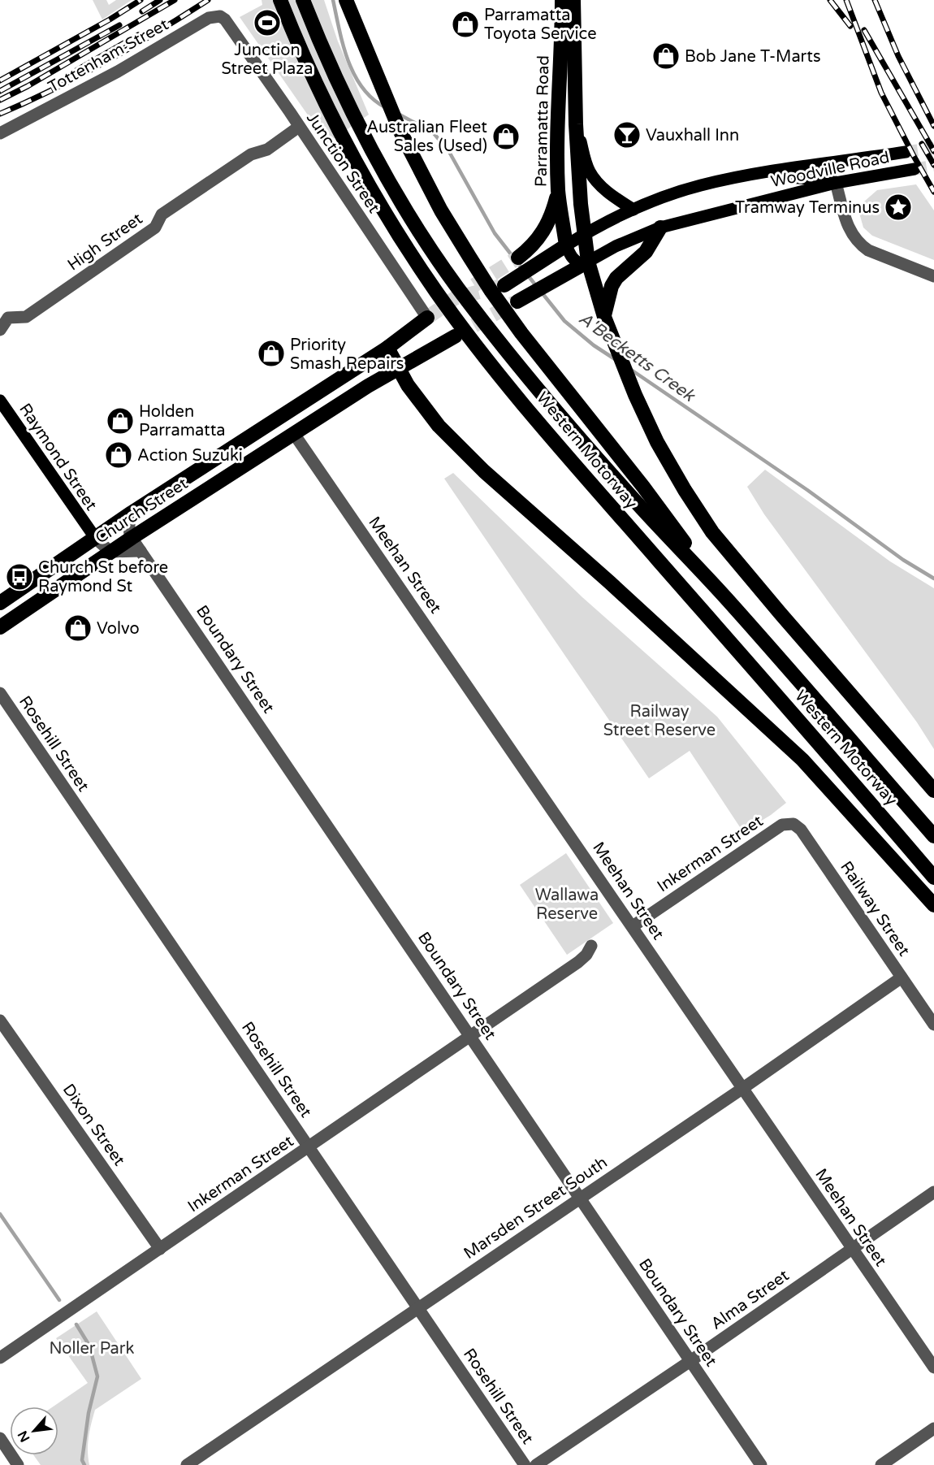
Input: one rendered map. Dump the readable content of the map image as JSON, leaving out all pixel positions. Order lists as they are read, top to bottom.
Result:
{
  "streets": {
    "highway": ["Parramatta Road", "Western Motorway", "Church Street"],
    "main road": ["Woodville Road", "Raymond Street"],
    "street": [
      "Tottenham Street",
      "Junction Street",
      "High Street",
      "Meehan Street",
      "Boundary Street",
      "Rosehill Street",
      "Inkerman Street",
      "Railway Street",
      "Dixon Street",
      "Marsden Street South",
      "Alma Street"
    ]
  },
  "crossings": [
    ["Tottenham Street", "Junction Street"],
    ["Parramatta Road", "Woodville Road"],
    ["Junction Street", "High Street"],
    ["Junction Street", "Church Street"],
    ["Raymond Street", "Church Street"],
    ["Church Street", "Meehan Street"],
    ["Church Street", "Boundary Street"],
    ["Meehan Street", "Inkerman Street"],
    ["Meehan Street", "Marsden Street South"],
    ["Meehan Street", "Alma Street"],
    ["Boundary Street", "Inkerman Street"],
    ["Boundary Street", "Marsden Street South"],
    ["Boundary Street", "Alma Street"],
    ["Rosehill Street", "Inkerman Street"],
    ["Rosehill Street", "Marsden Street South"],
    ["Inkerman Street", "Railway Street"],
    ["Inkerman Street", "Dixon Street"],
    ["Railway Street", "Marsden Street South"]
  ],
  "water": ["A'Becketts Creek"],
  "parks": ["Railway Street Reserve", "Wallawa Reserve", "Noller Park"],
  "places": {
    "sports": ["Junction Street Plaza"],
    "shop": [
      "Parramatta Toyota Service",
      "Bob Jane T-Marts",
      "Australian Fleet Sales (Used)",
      "Priority Smash Repairs",
      "Holden Parramatta",
      "Action Suzuki",
      "Volvo"
    ],
    "bar": ["Vauxhall Inn"],
    "place": ["Tramway Terminus"],
    "bus stop": ["Church St before Raymond St"]
  },
  "north": "bottom left"
}
